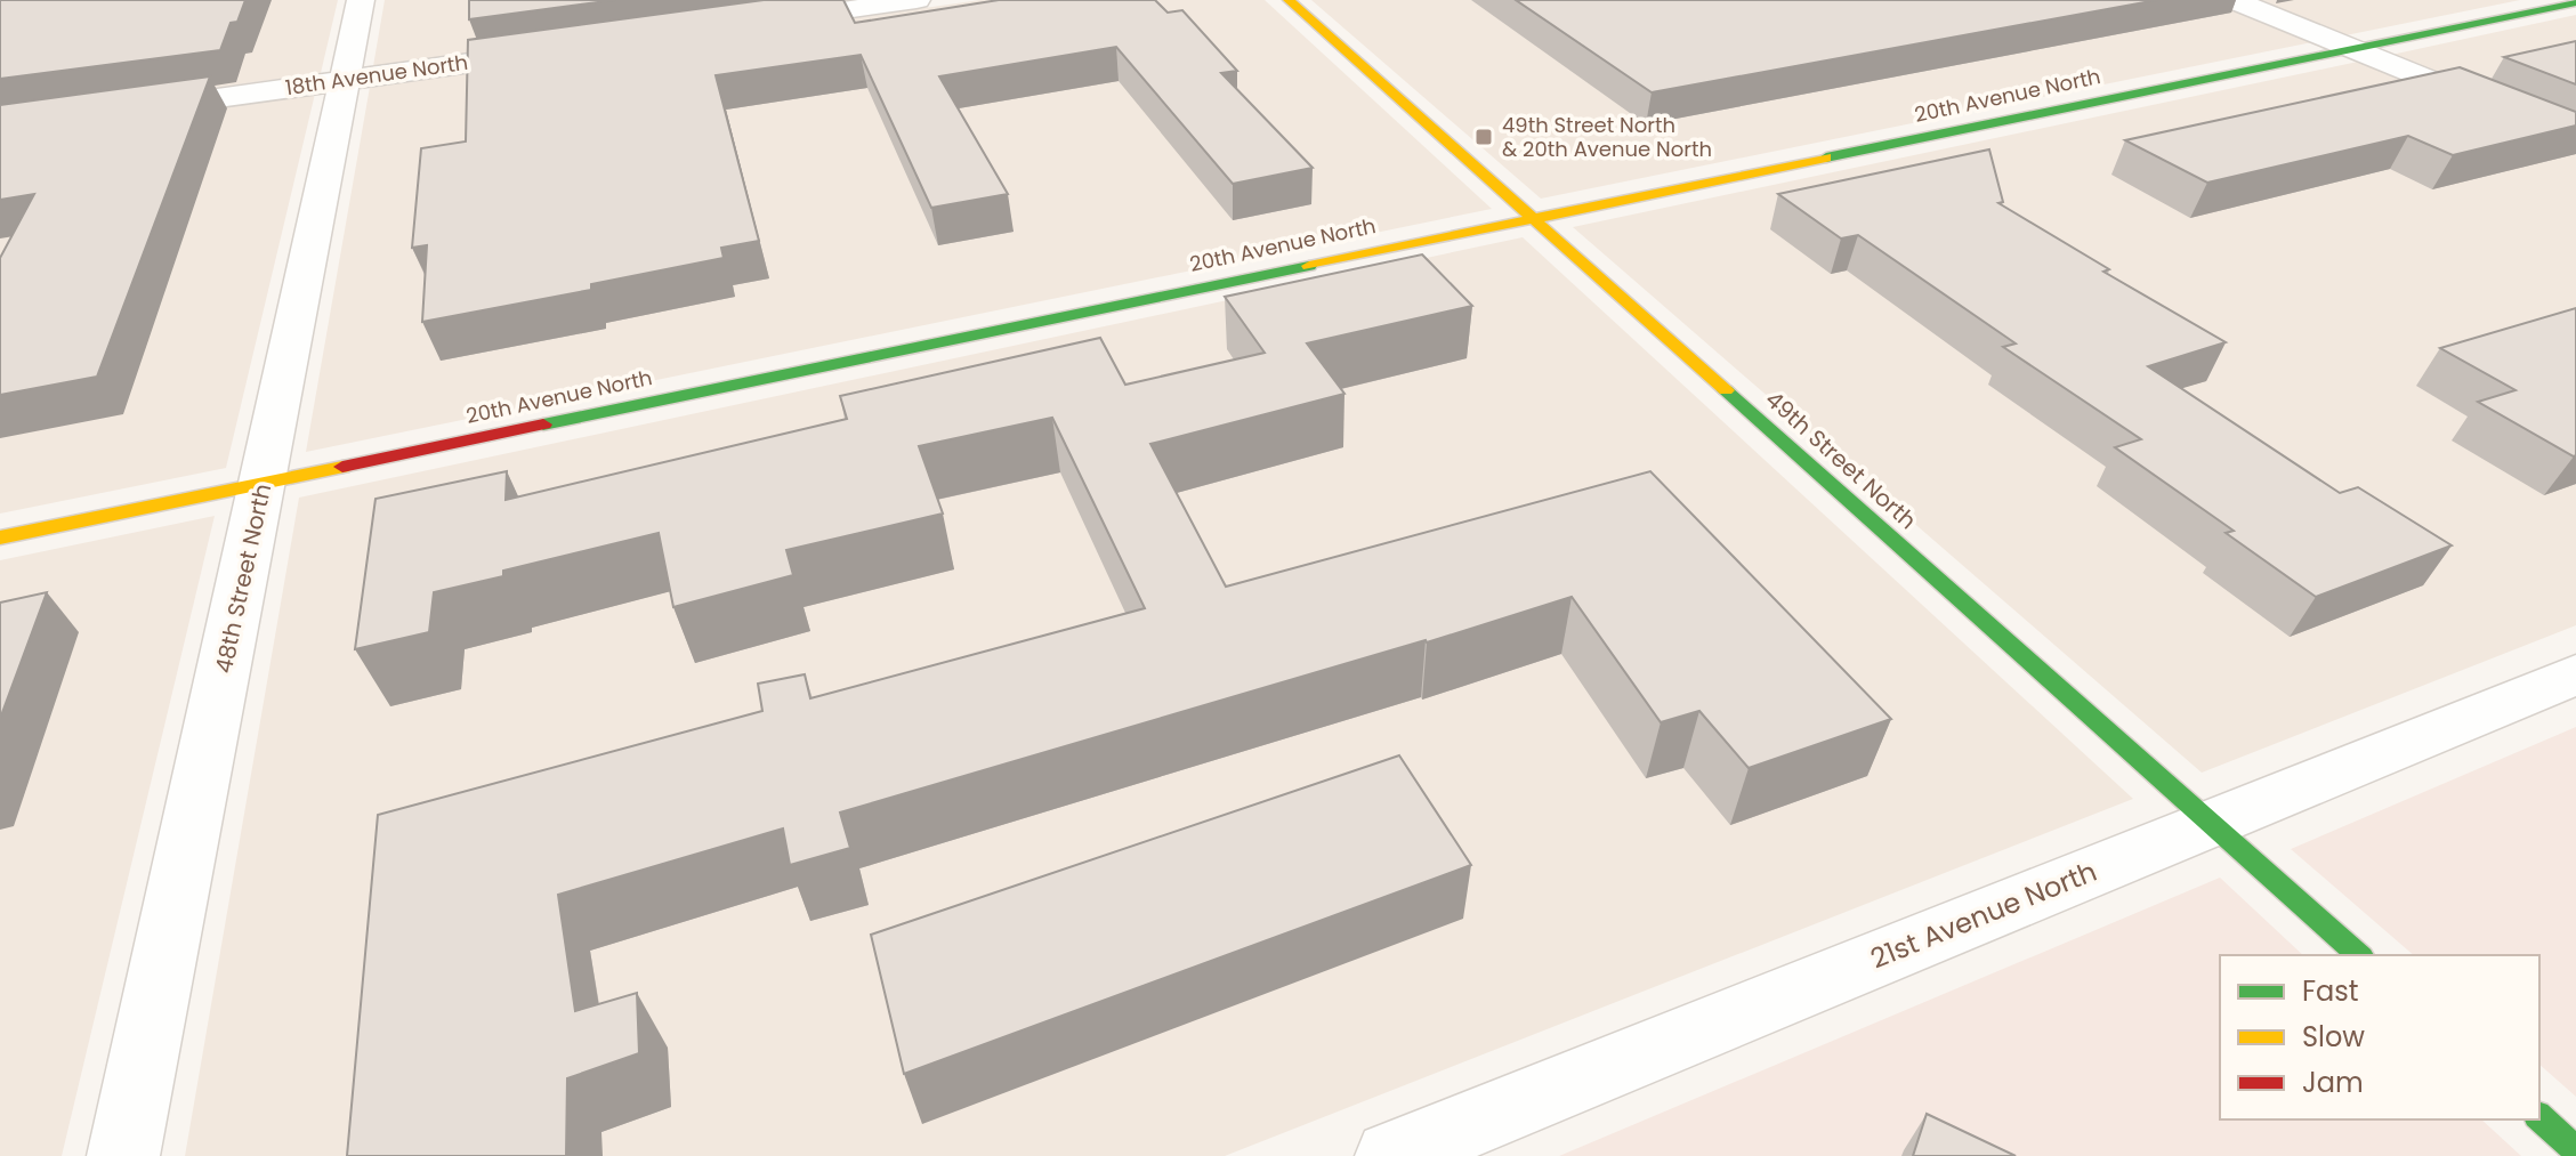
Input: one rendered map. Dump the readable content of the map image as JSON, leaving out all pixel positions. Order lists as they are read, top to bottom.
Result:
{
  "streets": {
    "street": [
      "18th Avenue North",
      "20th Avenue North",
      "49th Street North",
      "48th Street North",
      "21st Avenue North"
    ]
  },
  "crossings": [
    ["18th Avenue North", "48th Street North"],
    ["20th Avenue North", "49th Street North"],
    ["20th Avenue North", "48th Street North"],
    ["49th Street North", "21st Avenue North"]
  ],
  "places": {
    "transit": ["49th Street North & 20th Avenue North"]
  },
  "legend": ["Fast", "Slow", "Jam"]
}
